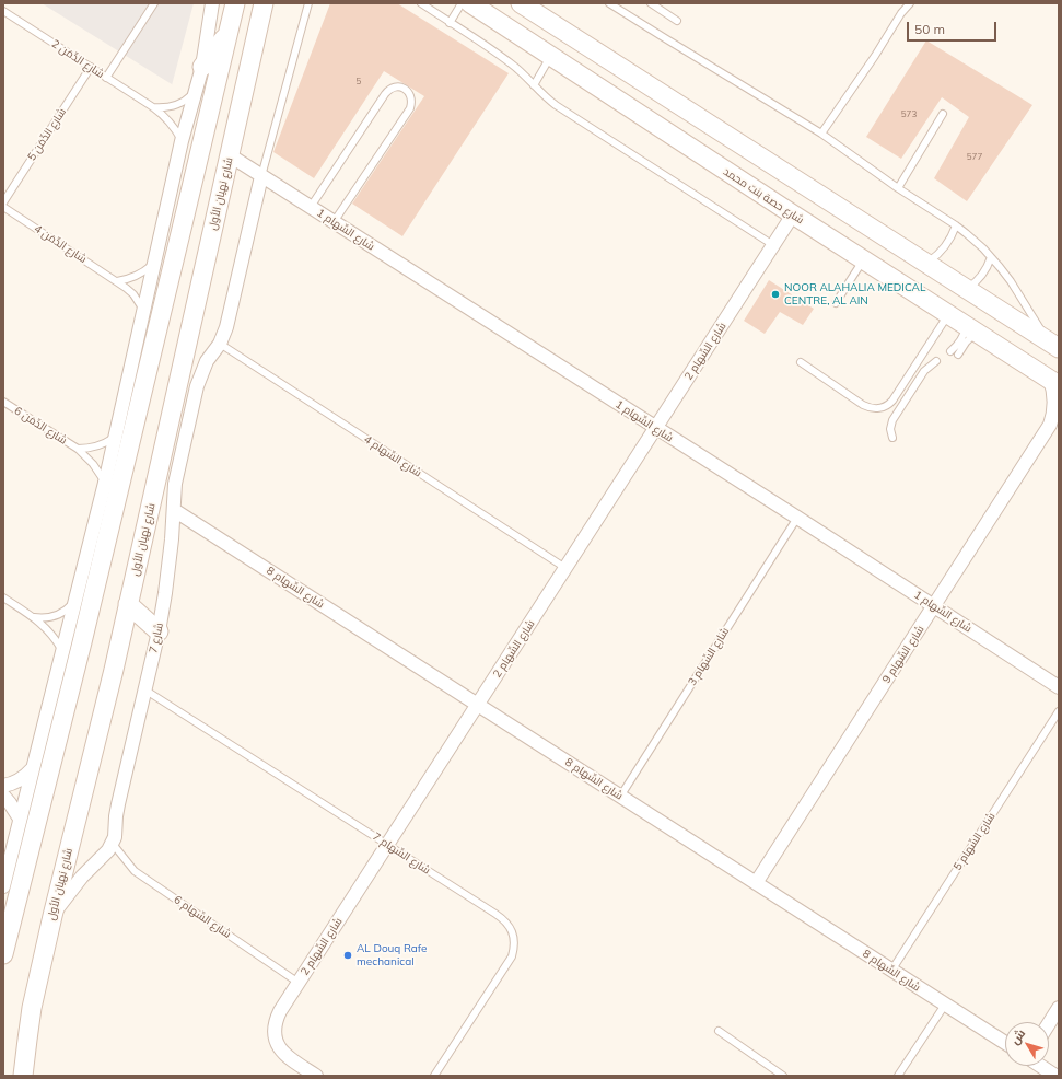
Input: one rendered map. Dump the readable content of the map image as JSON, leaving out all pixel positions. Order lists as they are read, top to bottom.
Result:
{
  "streets": {
    "main road": ["شارع نهيان الأول", "شارع حصة بنت محمد"],
    "street": [
      "شارع السِّهام 1",
      "شارع السِّهام 2",
      "شارع السِّهام 8",
      "شارع 7",
      "شارع السِّهام 9"
    ],
    "lane": [
      "شارع الدِّمَن 2",
      "شارع الدِّمَن 5",
      "شارع الدِّمَن 4",
      "شارع الدِّمَن 6",
      "شارع السِّهام 4",
      "شارع السِّهام 3",
      "شارع السِّهام 5",
      "شارع السِّهام 7",
      "شارع السِّهام 6"
    ]
  },
  "crossings": [
    ["شارع الدِّمَن 2", "شارع الدِّمَن 5"],
    ["شارع نهيان الأول", "شارع السِّهام 1"],
    ["شارع حصة بنت محمد", "شارع السِّهام 2"],
    ["شارع حصة بنت محمد", "شارع السِّهام 9"],
    ["شارع السِّهام 1", "شارع السِّهام 2"],
    ["شارع السِّهام 1", "شارع 7"],
    ["شارع السِّهام 1", "شارع السِّهام 9"],
    ["شارع السِّهام 1", "شارع السِّهام 3"],
    ["شارع السِّهام 2", "شارع السِّهام 4"],
    ["شارع السِّهام 2", "شارع السِّهام 8"],
    ["شارع السِّهام 2", "شارع السِّهام 7"],
    ["شارع السِّهام 2", "شارع السِّهام 6"],
    ["شارع السِّهام 4", "شارع 7"],
    ["شارع السِّهام 8", "شارع 7"],
    ["شارع السِّهام 8", "شارع السِّهام 9"],
    ["شارع السِّهام 8", "شارع السِّهام 3"],
    ["شارع السِّهام 8", "شارع السِّهام 5"],
    ["شارع 7", "شارع السِّهام 7"],
    ["شارع 7", "شارع السِّهام 6"]
  ],
  "places": ["NOOR ALAHALIA MEDICAL CENTRE, AL AIN", "AL Douq Rafe mechanical"],
  "house_numbers": ["5", "573", "577"],
  "scale_bar": "50 m",
  "north": "top left"
}
